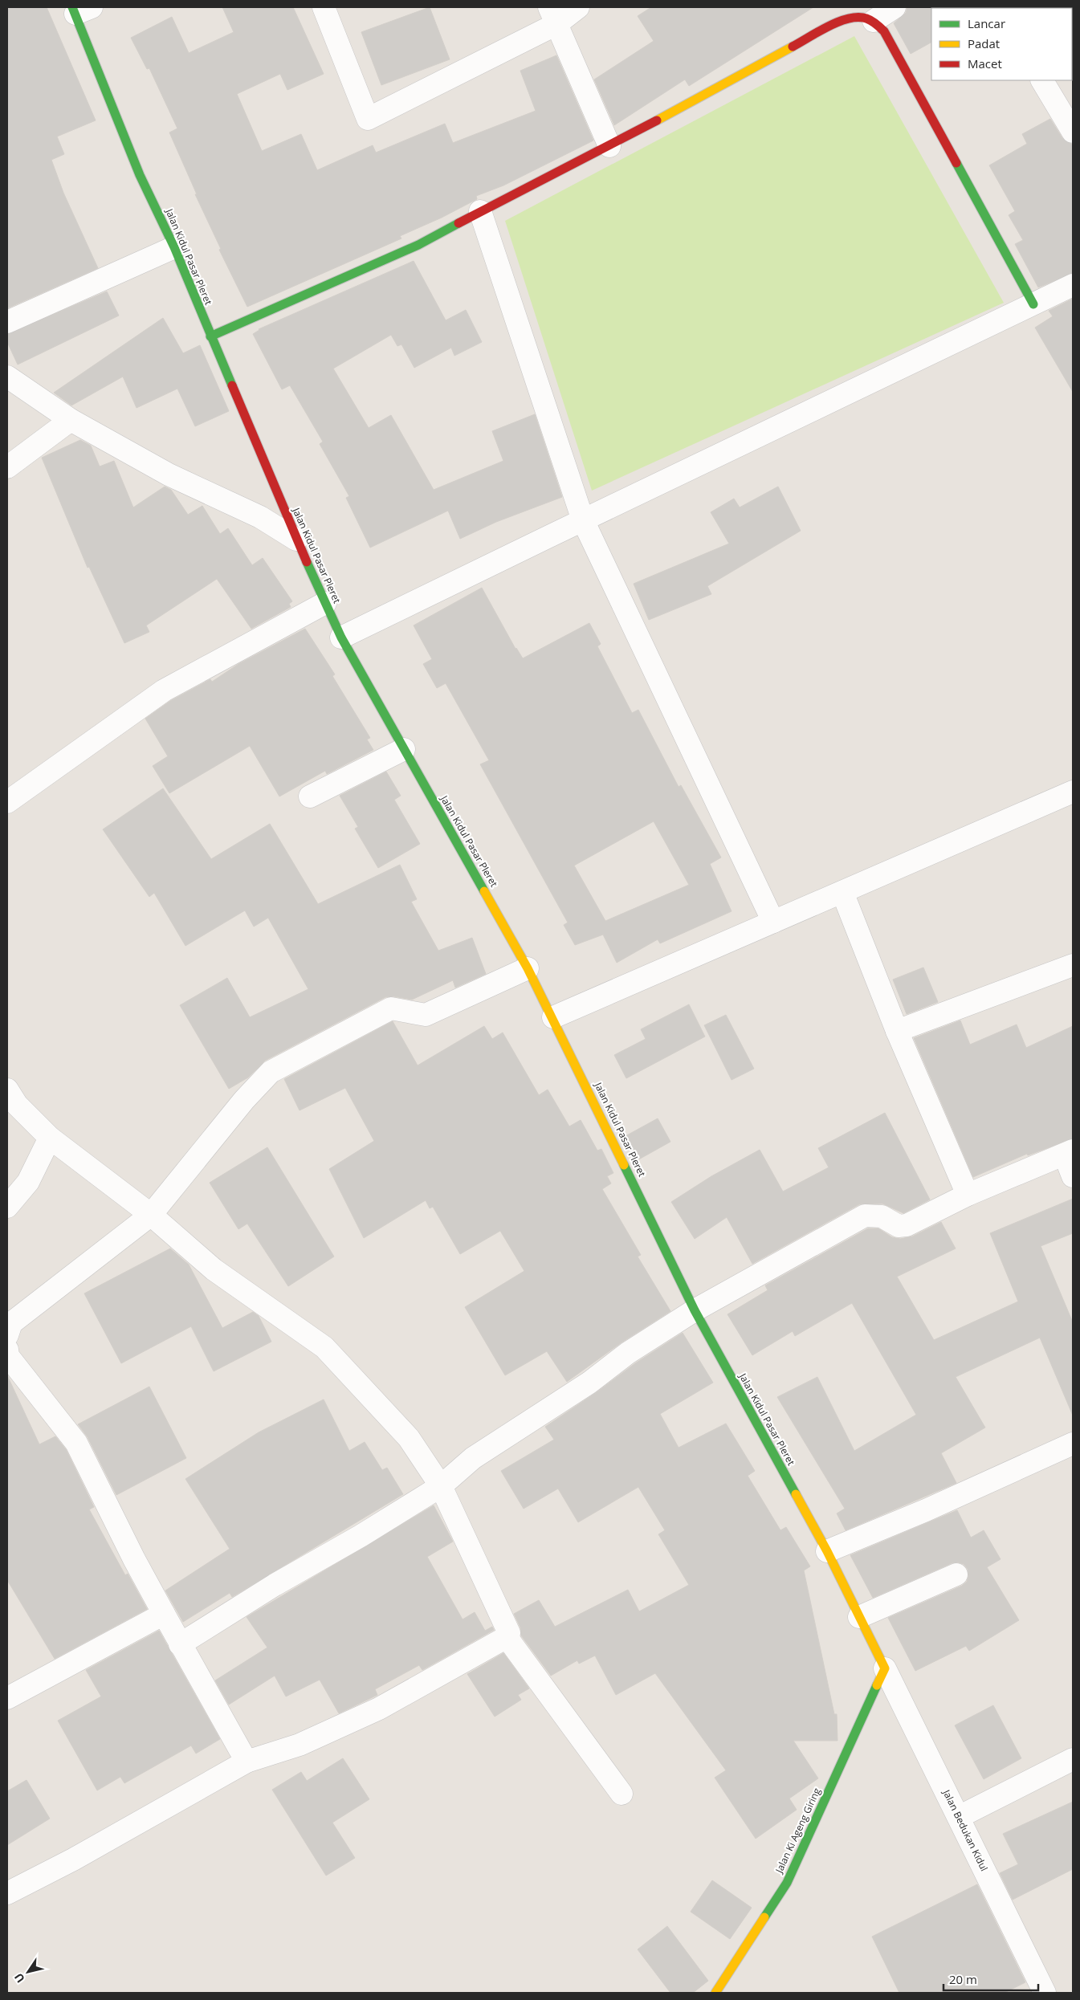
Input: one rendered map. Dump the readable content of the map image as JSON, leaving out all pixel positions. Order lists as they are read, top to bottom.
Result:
{
  "streets": {
    "street": ["Jalan Kidul Pasar Pleret", "Jalan Ki Ageng Giring", "Jalan Bedukan Kidul"]
  },
  "crossings": [
    ["Jalan Kidul Pasar Pleret", "Jalan Ki Ageng Giring"],
    ["Jalan Kidul Pasar Pleret", "Jalan Bedukan Kidul"],
    ["Jalan Ki Ageng Giring", "Jalan Bedukan Kidul"]
  ],
  "legend": ["Lancar", "Padat", "Macet"],
  "scale_bar": "20 m",
  "north": "bottom left"
}
